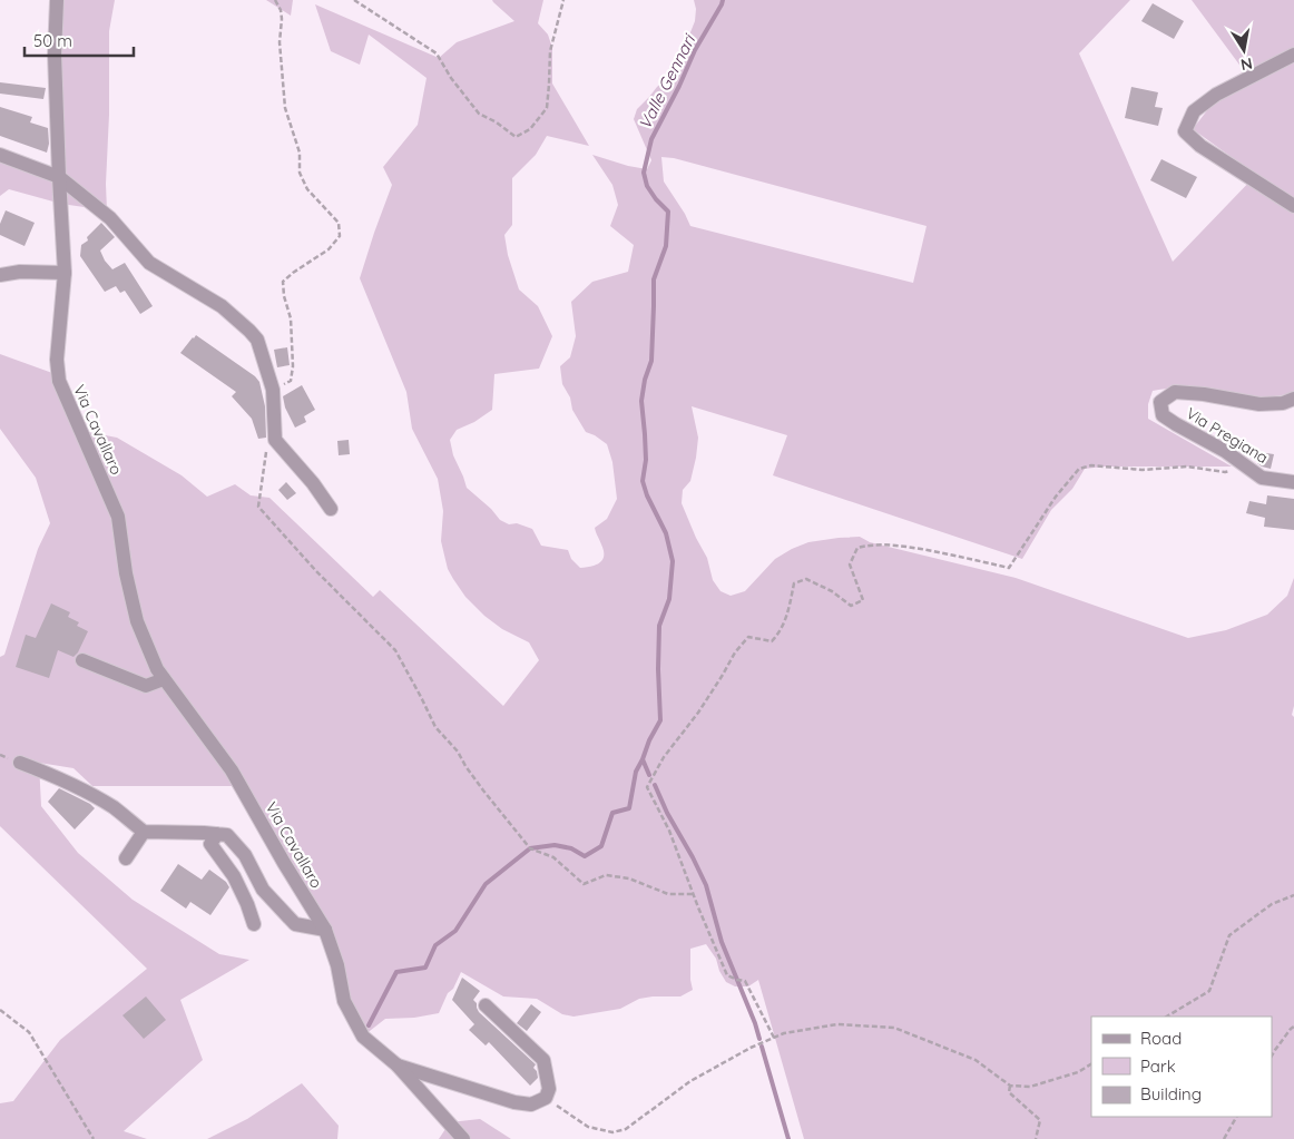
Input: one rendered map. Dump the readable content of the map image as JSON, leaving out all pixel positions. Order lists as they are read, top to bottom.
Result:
{
  "streets": {
    "street": ["Via Cavallaro", "Via Pregiana"]
  },
  "water": ["Valle Gennari"],
  "legend": ["Road", "Park", "Building"],
  "scale_bar": "50 m",
  "north": "bottom"
}
